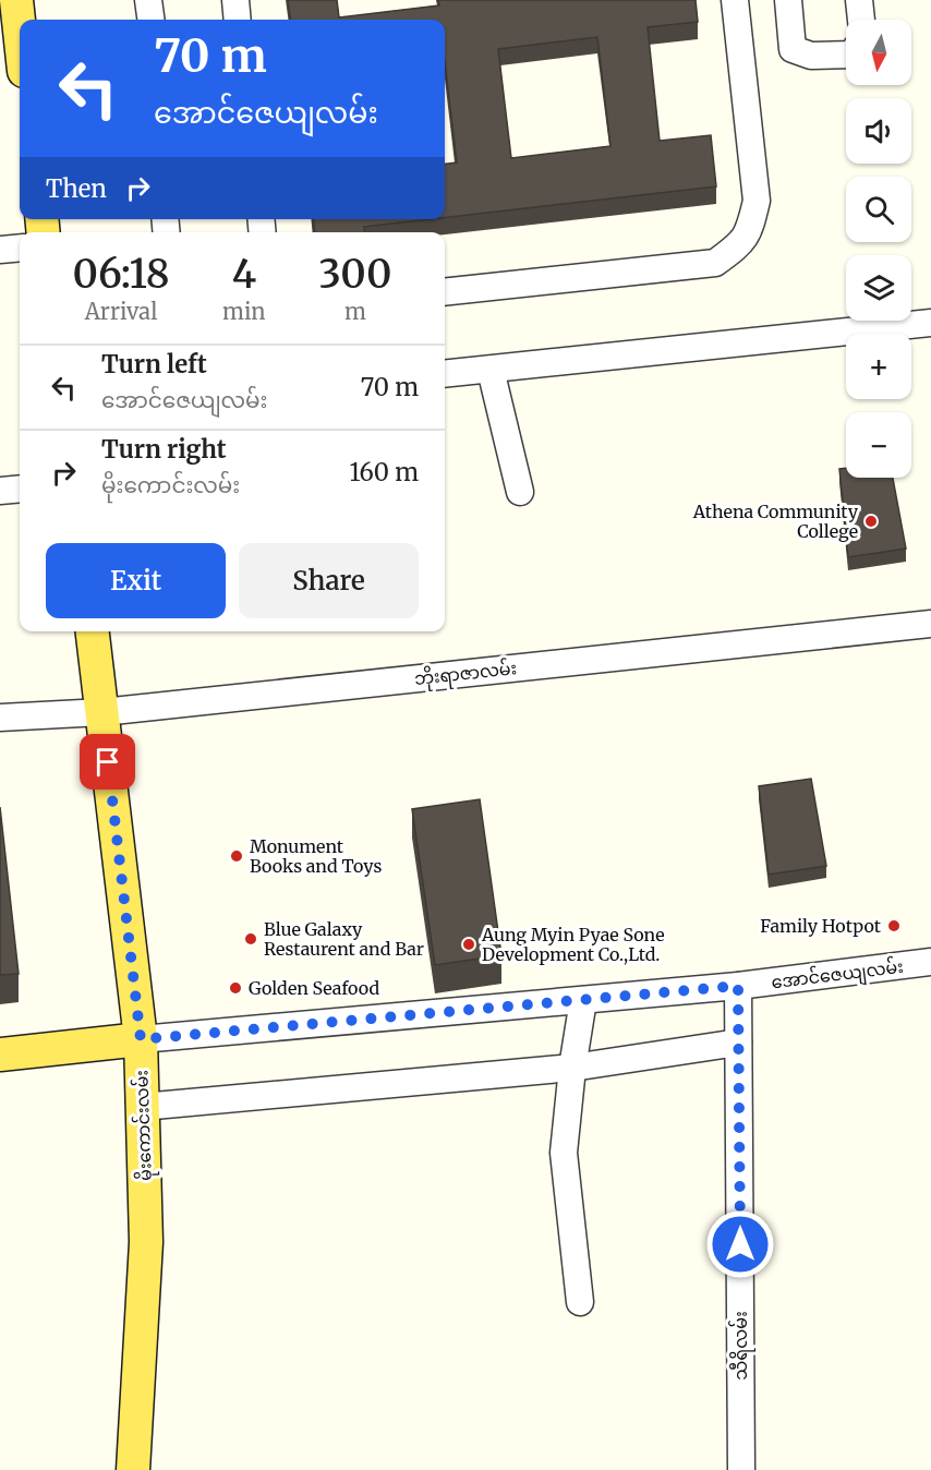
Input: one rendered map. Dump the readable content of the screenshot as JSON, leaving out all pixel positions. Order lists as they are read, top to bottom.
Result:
{
  "streets": {
    "main road": ["အောင်ဇေယျလမ်း", "မိုးကောင်းလမ်း"],
    "street": ["ဘိုးရာဇာလမ်း", "သီရိလမ်း"]
  },
  "crossings": [
    ["ဘိုးရာဇာလမ်း", "မိုးကောင်းလမ်း"],
    ["အောင်ဇေယျလမ်း", "မိုးကောင်းလမ်း"],
    ["အောင်ဇေယျလမ်း", "သီရိလမ်း"]
  ],
  "places": [
    "Athena Community College",
    "Monument Books and Toys",
    "Family Hotpot",
    "Blue Galaxy Restaurent and Bar",
    "Aung Myin Pyae Sone Development Co.,Ltd.",
    "Golden Seafood"
  ],
  "north": "bottom",
  "page": {
    "map_buttons": ["+", "−"],
    "turn": ["70 m", "အောင်ဇေယျလမ်း"],
    "then": "Then",
    "eta": [
      "06:18",
      "Arrival",
      "4",
      "min",
      "300",
      "m"
    ],
    "list": [
      {
        "name": "Turn left",
        "note": "အောင်ဇေယျလမ်း",
        "value": "70 m"
      },
      {
        "name": "Turn right",
        "note": "မိုးကောင်းလမ်း",
        "value": "160 m"
      }
    ],
    "buttons": ["Exit", "Share"]
  }
}
